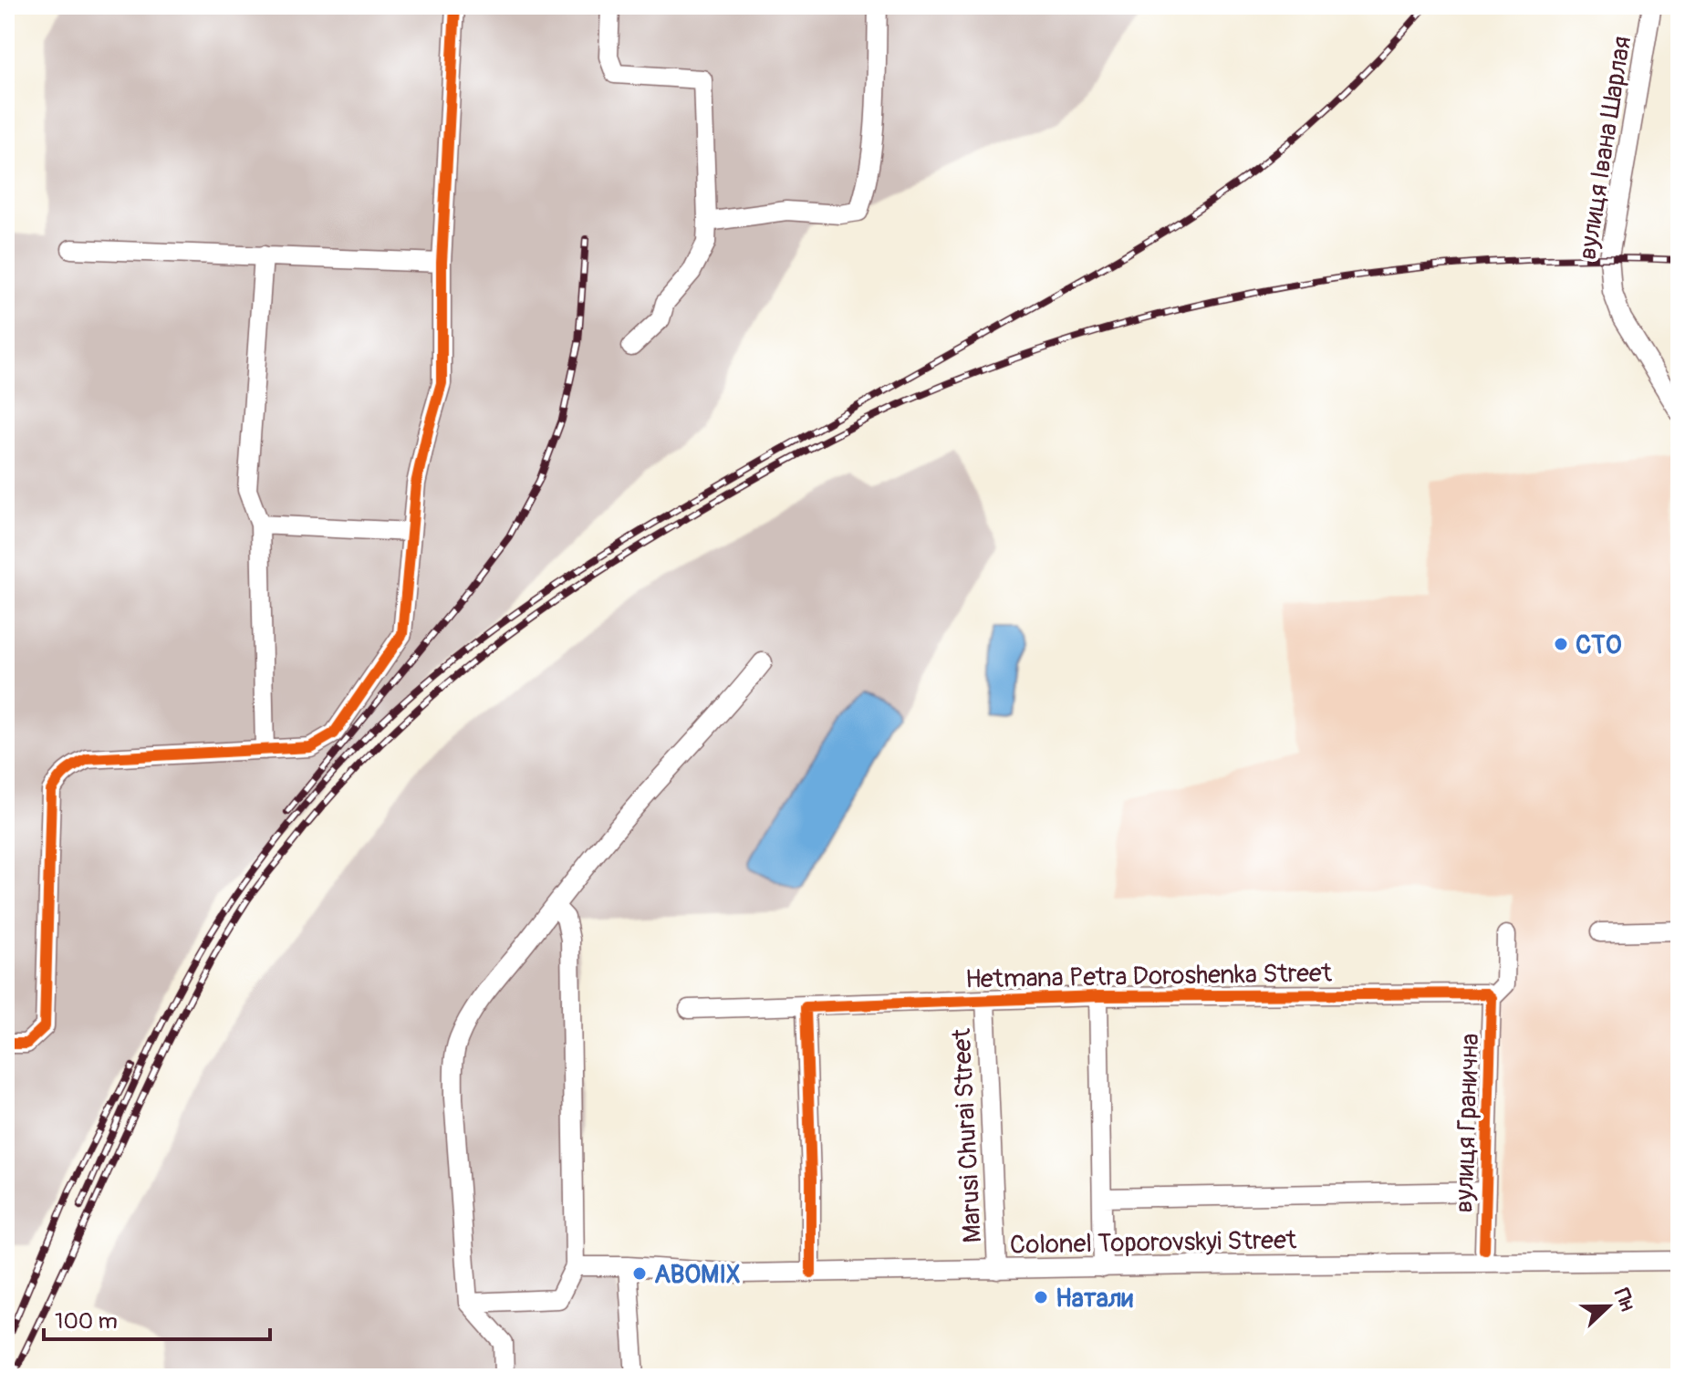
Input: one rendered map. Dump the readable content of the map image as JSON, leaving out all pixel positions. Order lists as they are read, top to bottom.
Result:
{
  "streets": {
    "street": [
      "вулиця Івана Шарлая",
      "Hetmana Petra Doroshenka Street",
      "вулиця Гранична",
      "Marusi Churai Street",
      "Colonel Toporovskyi Street"
    ]
  },
  "crossings": [
    ["Hetmana Petra Doroshenka Street", "вулиця Гранична"],
    ["Hetmana Petra Doroshenka Street", "Marusi Churai Street"],
    ["Marusi Churai Street", "Colonel Toporovskyi Street"]
  ],
  "places": ["СТО", "ABOMIX", "Натали"],
  "scale_bar": "100 m",
  "north": "right"
}
